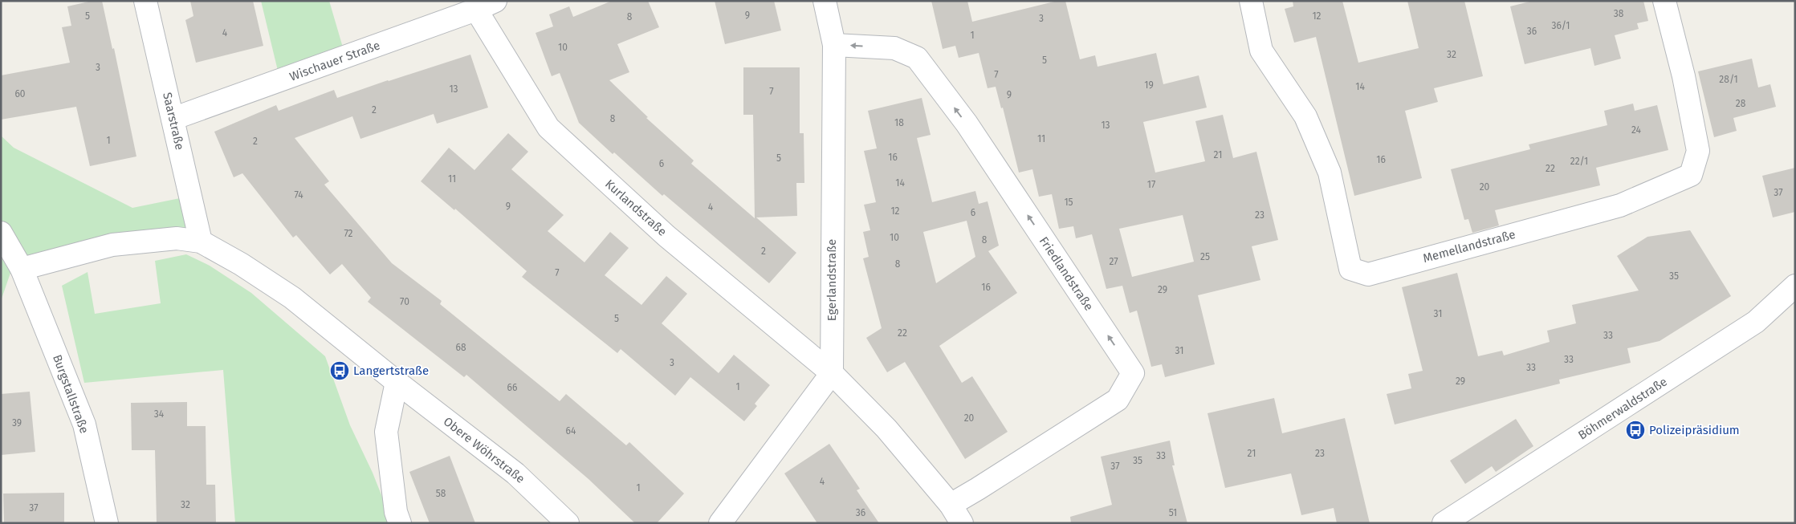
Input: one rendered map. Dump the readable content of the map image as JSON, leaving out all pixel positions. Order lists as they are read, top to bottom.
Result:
{
  "streets": {
    "street": [
      "Wischauer Straße",
      "Saarstraße",
      "Kurlandstraße",
      "Memellandstraße",
      "Friedlandstraße",
      "Egerlandstraße",
      "Burgstallstraße",
      "Böhmerwaldstraße",
      "Obere Wöhrstraße"
    ]
  },
  "crossings": [
    ["Wischauer Straße", "Saarstraße"],
    ["Wischauer Straße", "Kurlandstraße"],
    ["Kurlandstraße", "Egerlandstraße"],
    ["Friedlandstraße", "Egerlandstraße"]
  ],
  "places": {
    "bus stop": ["Langertstraße", "Polizeipräsidium"]
  },
  "house_numbers": [
    "38",
    "9",
    "5",
    "12",
    "8",
    "3",
    "36/1",
    "36",
    "4",
    "1",
    "10",
    "32",
    "5",
    "3",
    "7",
    "28/1",
    "19",
    "14",
    "13",
    "7",
    "60",
    "9",
    "28",
    "2",
    "8",
    "18",
    "13",
    "24",
    "11",
    "1",
    "2",
    "21",
    "16",
    "5",
    "16",
    "22/1",
    "6",
    "22",
    "11",
    "14",
    "17",
    "20",
    "37",
    "74",
    "15",
    "9",
    "4",
    "12",
    "6",
    "23",
    "72",
    "10",
    "8",
    "2",
    "25",
    "27",
    "8",
    "7",
    "35",
    "16",
    "29",
    "70",
    "31",
    "5",
    "22",
    "33",
    "68",
    "31",
    "33",
    "3",
    "33",
    "29",
    "1",
    "66",
    "34",
    "20",
    "39",
    "64",
    "21",
    "23",
    "33",
    "35",
    "37",
    "4",
    "1",
    "58",
    "32",
    "37",
    "36",
    "51"
  ]
}
